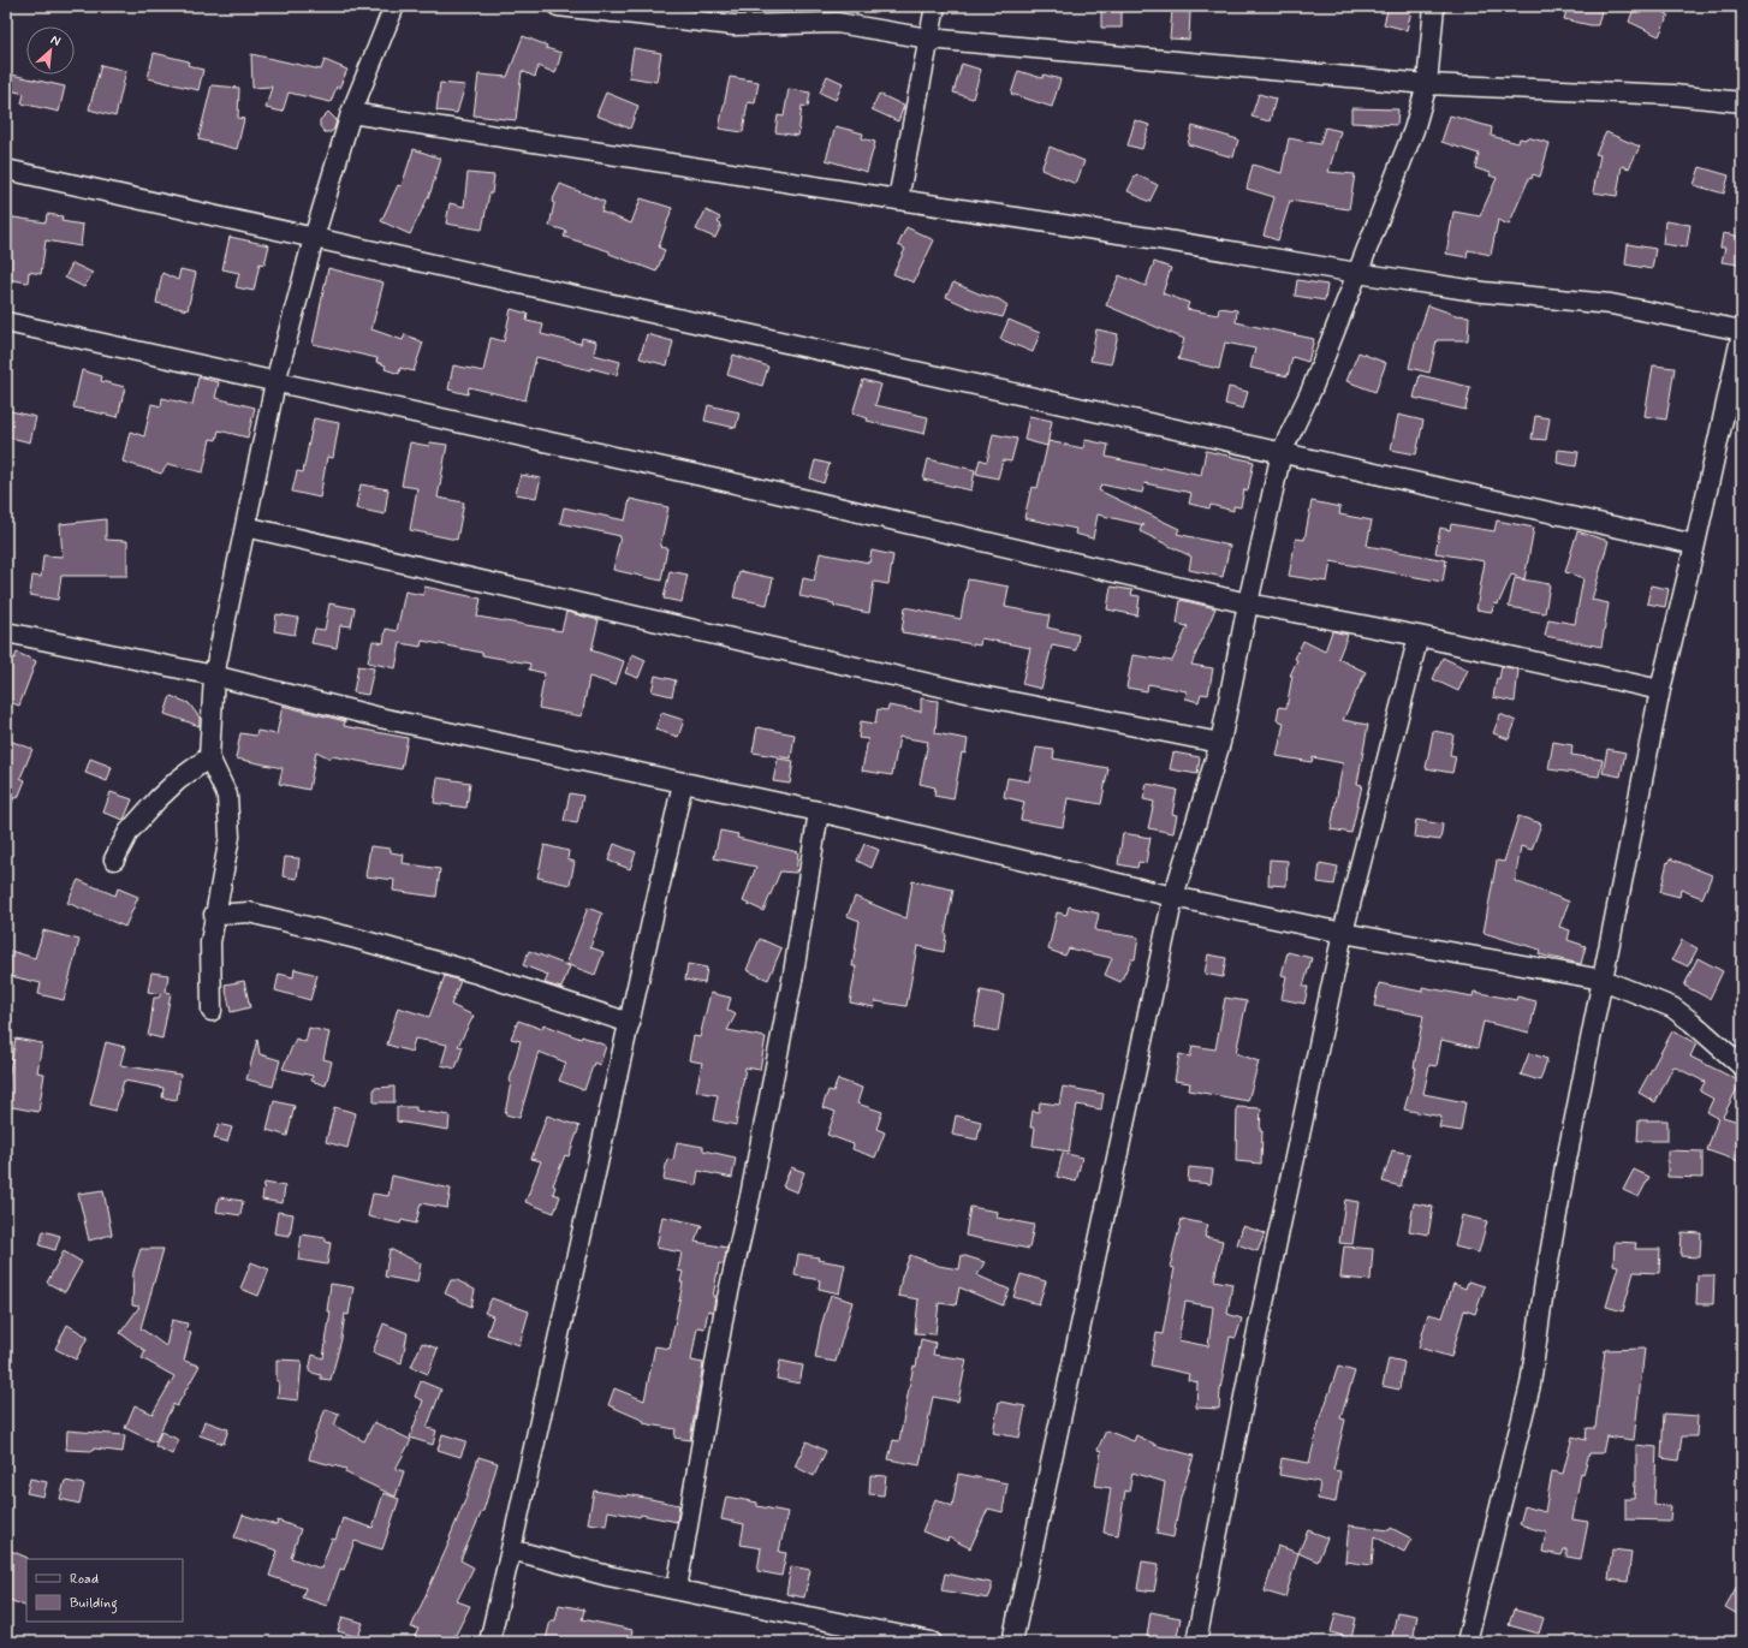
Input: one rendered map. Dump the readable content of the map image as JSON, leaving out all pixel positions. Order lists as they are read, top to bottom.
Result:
{
  "legend": ["Road", "Building"],
  "north": "top right"
}
